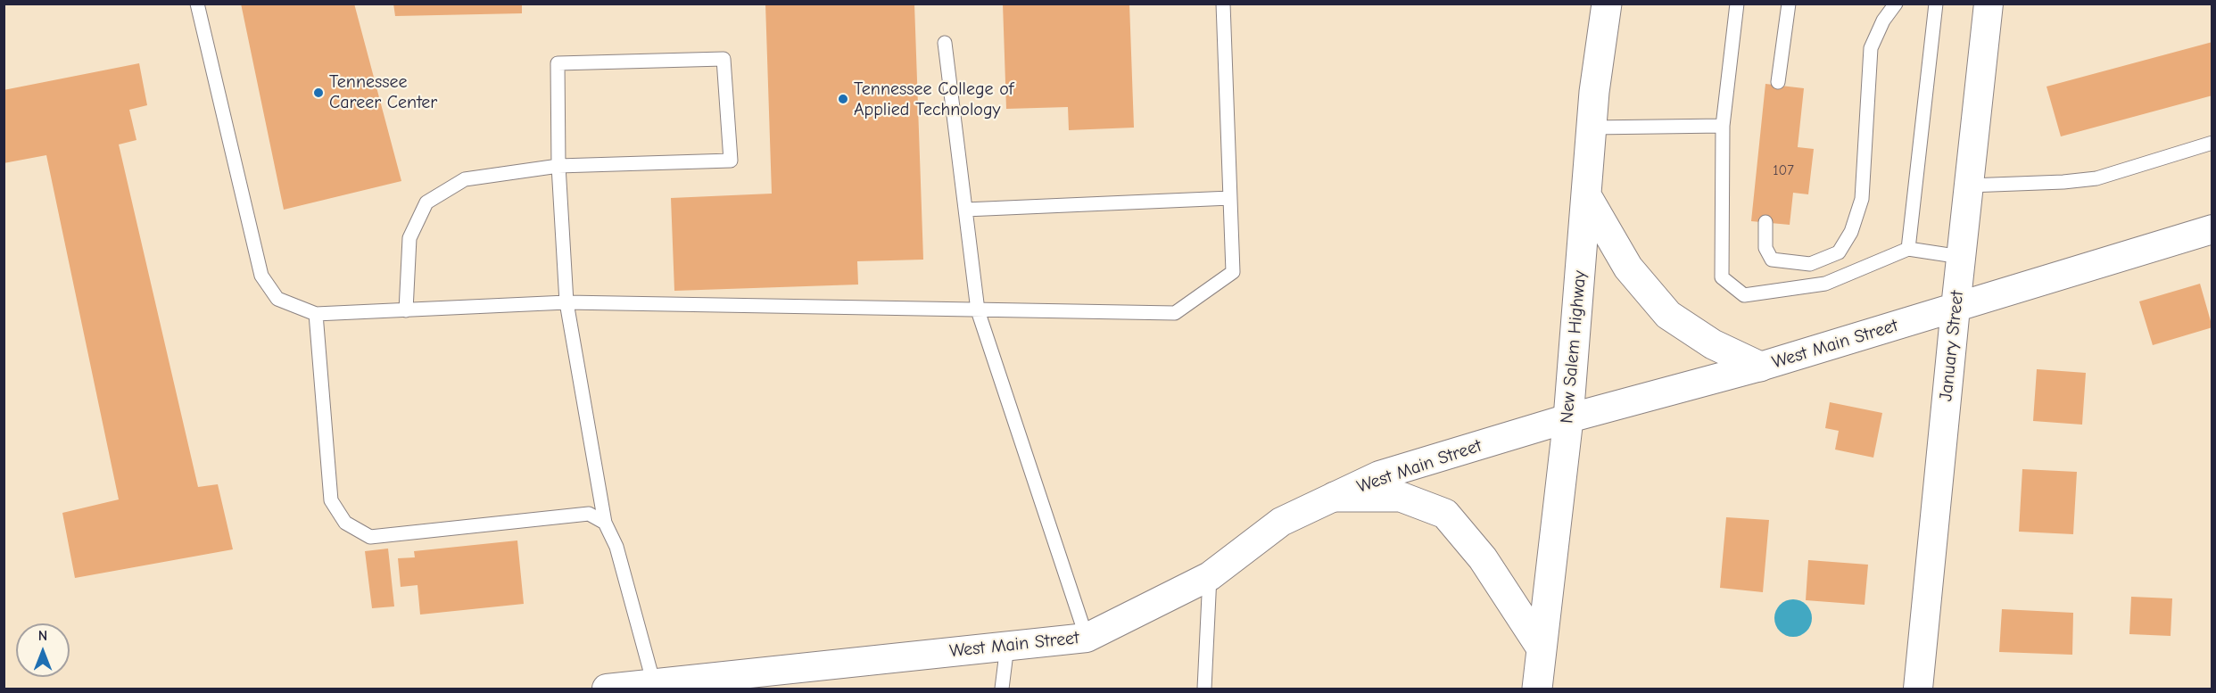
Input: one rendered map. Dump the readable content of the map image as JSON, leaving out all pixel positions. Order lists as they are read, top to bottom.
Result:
{
  "streets": {
    "main road": ["New Salem Highway"],
    "street": ["West Main Street", "January Street"]
  },
  "crossings": [
    ["West Main Street", "January Street"],
    ["West Main Street", "New Salem Highway"]
  ],
  "places": ["Tennessee Career Center", "Tennessee College of Applied Technology"],
  "house_numbers": ["107"],
  "north": "top"
}
